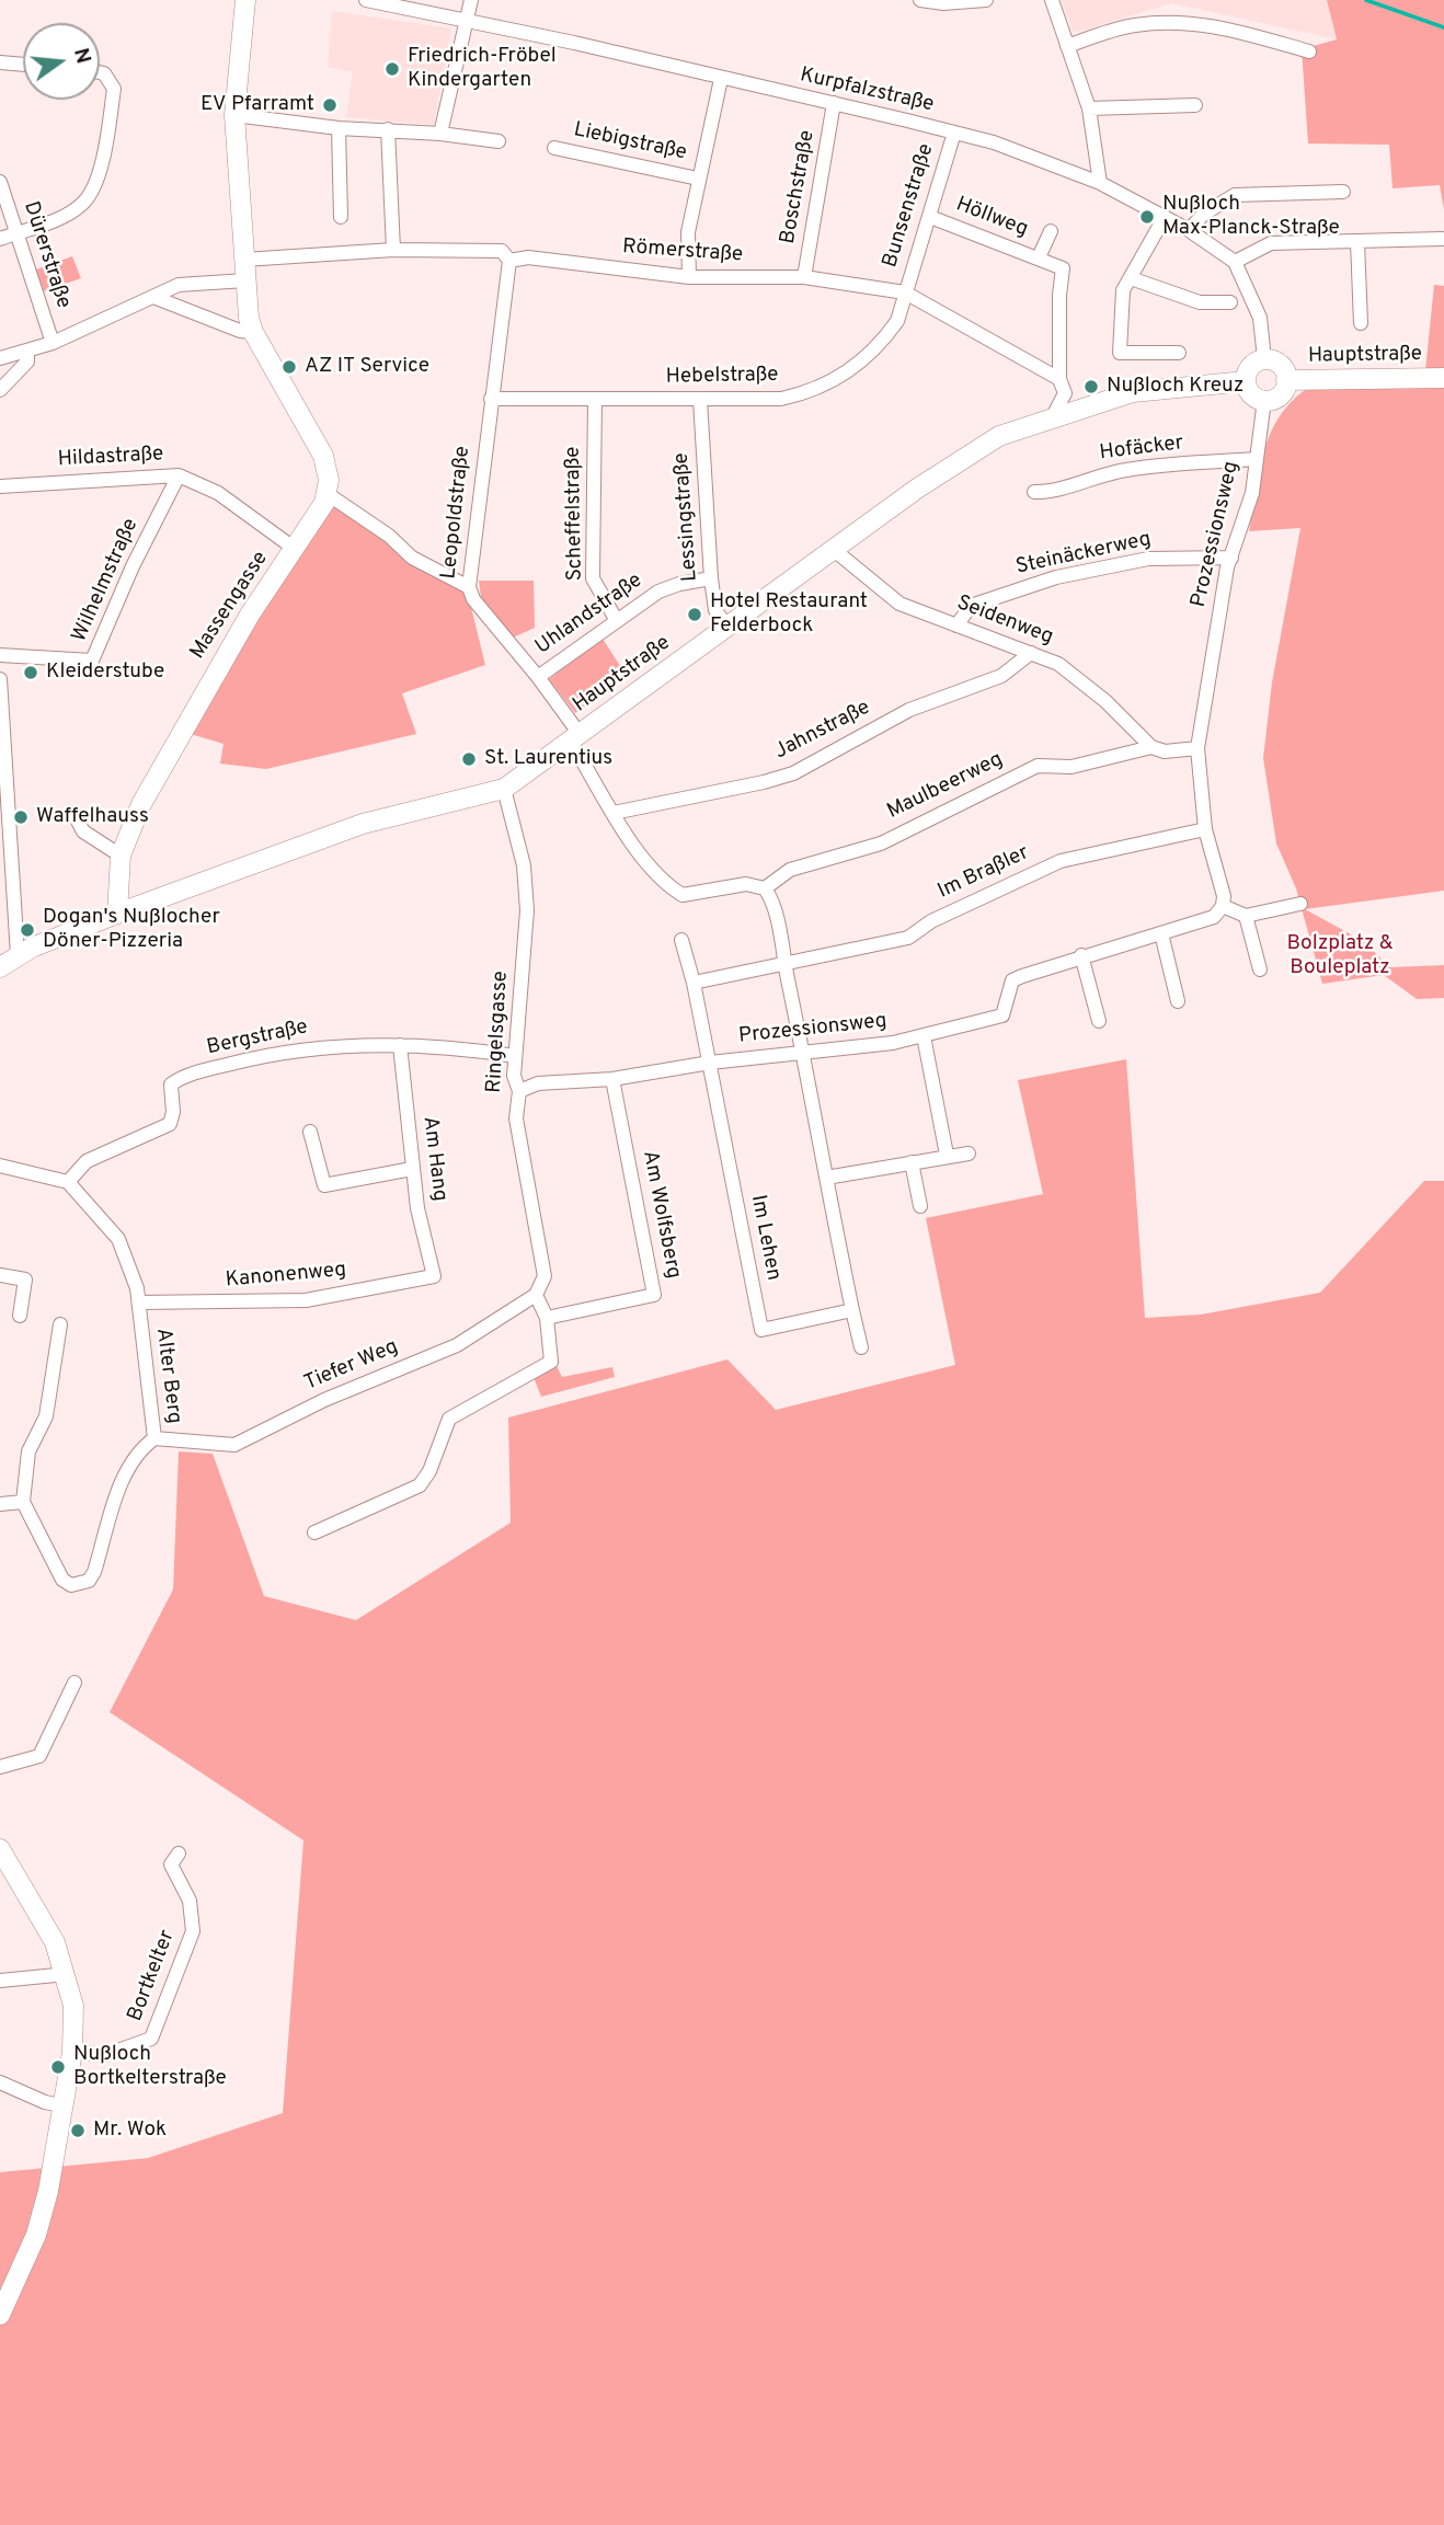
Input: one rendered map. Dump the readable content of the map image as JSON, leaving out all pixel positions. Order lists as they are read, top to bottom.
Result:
{
  "streets": {
    "main road": ["Hauptstraße", "Massengasse"],
    "street": [
      "Kurpfalzstraße",
      "Liebigstraße",
      "Boschstraße",
      "Bunsenstraße",
      "Höllweg",
      "Römerstraße",
      "Dürerstraße",
      "Hebelstraße",
      "Hofäcker",
      "Hildastraße",
      "Leopoldstraße",
      "Scheffelstraße",
      "Lessingstraße",
      "Prozessionsweg",
      "Steinäckerweg",
      "Wilhelmstraße",
      "Uhlandstraße",
      "Seidenweg",
      "Jahnstraße",
      "Maulbeerweg",
      "Im Braßler",
      "Ringelsgasse",
      "Bergstraße",
      "Am Hang",
      "Am Wolfsberg",
      "Im Lehen",
      "Kanonenweg",
      "Tiefer Weg",
      "Alter Berg",
      "Bortkelter"
    ]
  },
  "crossings": [
    ["Kurpfalzstraße", "Boschstraße"],
    ["Kurpfalzstraße", "Bunsenstraße"],
    ["Boschstraße", "Römerstraße"],
    ["Bunsenstraße", "Höllweg"],
    ["Bunsenstraße", "Römerstraße"],
    ["Bunsenstraße", "Hebelstraße"],
    ["Höllweg", "Römerstraße"],
    ["Römerstraße", "Hebelstraße"],
    ["Römerstraße", "Leopoldstraße"],
    ["Hauptstraße", "Leopoldstraße"],
    ["Hauptstraße", "Lessingstraße"],
    ["Hauptstraße", "Prozessionsweg"],
    ["Hauptstraße", "Massengasse"],
    ["Hauptstraße", "Seidenweg"],
    ["Hauptstraße", "Ringelsgasse"],
    ["Hebelstraße", "Leopoldstraße"],
    ["Hebelstraße", "Scheffelstraße"],
    ["Hebelstraße", "Lessingstraße"],
    ["Hofäcker", "Prozessionsweg"],
    ["Hildastraße", "Wilhelmstraße"],
    ["Hildastraße", "Massengasse"],
    ["Leopoldstraße", "Uhlandstraße"],
    ["Scheffelstraße", "Uhlandstraße"],
    ["Lessingstraße", "Uhlandstraße"],
    ["Prozessionsweg", "Steinäckerweg"],
    ["Prozessionsweg", "Im Braßler"],
    ["Prozessionsweg", "Ringelsgasse"],
    ["Prozessionsweg", "Am Wolfsberg"],
    ["Prozessionsweg", "Im Lehen"],
    ["Steinäckerweg", "Seidenweg"],
    ["Seidenweg", "Jahnstraße"],
    ["Seidenweg", "Maulbeerweg"],
    ["Ringelsgasse", "Bergstraße"],
    ["Ringelsgasse", "Tiefer Weg"],
    ["Bergstraße", "Am Hang"],
    ["Bergstraße", "Alter Berg"],
    ["Am Hang", "Kanonenweg"],
    ["Kanonenweg", "Alter Berg"],
    ["Tiefer Weg", "Alter Berg"]
  ],
  "parks": ["Bolzplatz & Bouleplatz"],
  "places": [
    "Friedrich-Fröbel Kindergarten",
    "EV Pfarramt",
    "Nußloch Max-Planck-Straße",
    "AZ IT Service",
    "Nußloch Kreuz",
    "Hotel Restaurant Felderbock",
    "Kleiderstube",
    "St. Laurentius",
    "Waffelhauss",
    "Dogan's Nußlocher Döner-Pizzeria",
    "Nußloch Bortkelterstraße",
    "Mr. Wok"
  ],
  "north": "right"
}
